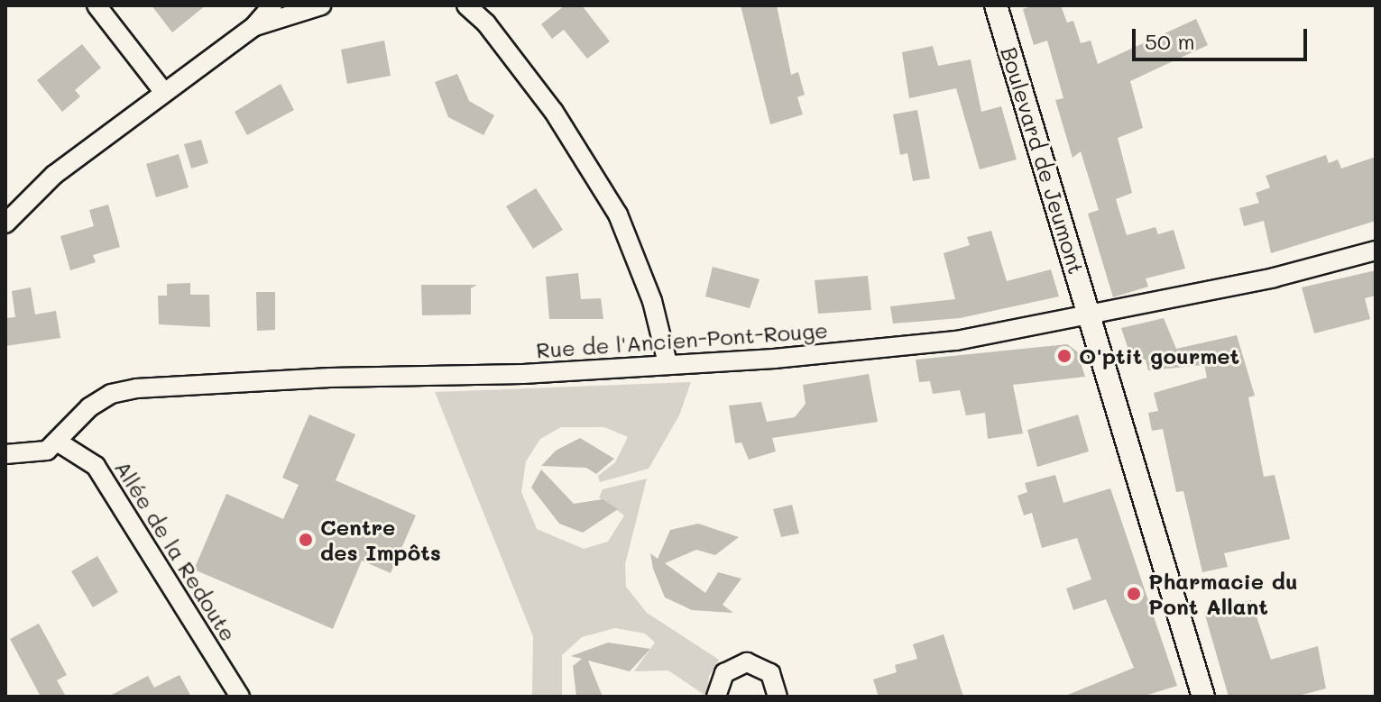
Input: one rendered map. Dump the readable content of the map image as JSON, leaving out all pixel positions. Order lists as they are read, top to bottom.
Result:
{
  "streets": {
    "street": ["Boulevard de Jeumont", "Rue de l'Ancien-Pont-Rouge", "Allée de la Redoute"]
  },
  "crossings": [
    ["Boulevard de Jeumont", "Rue de l'Ancien-Pont-Rouge"],
    ["Rue de l'Ancien-Pont-Rouge", "Allée de la Redoute"]
  ],
  "places": ["O'ptit gourmet", "Centre des Impôts", "Pharmacie du Pont Allant"],
  "scale_bar": "50 m"
}
